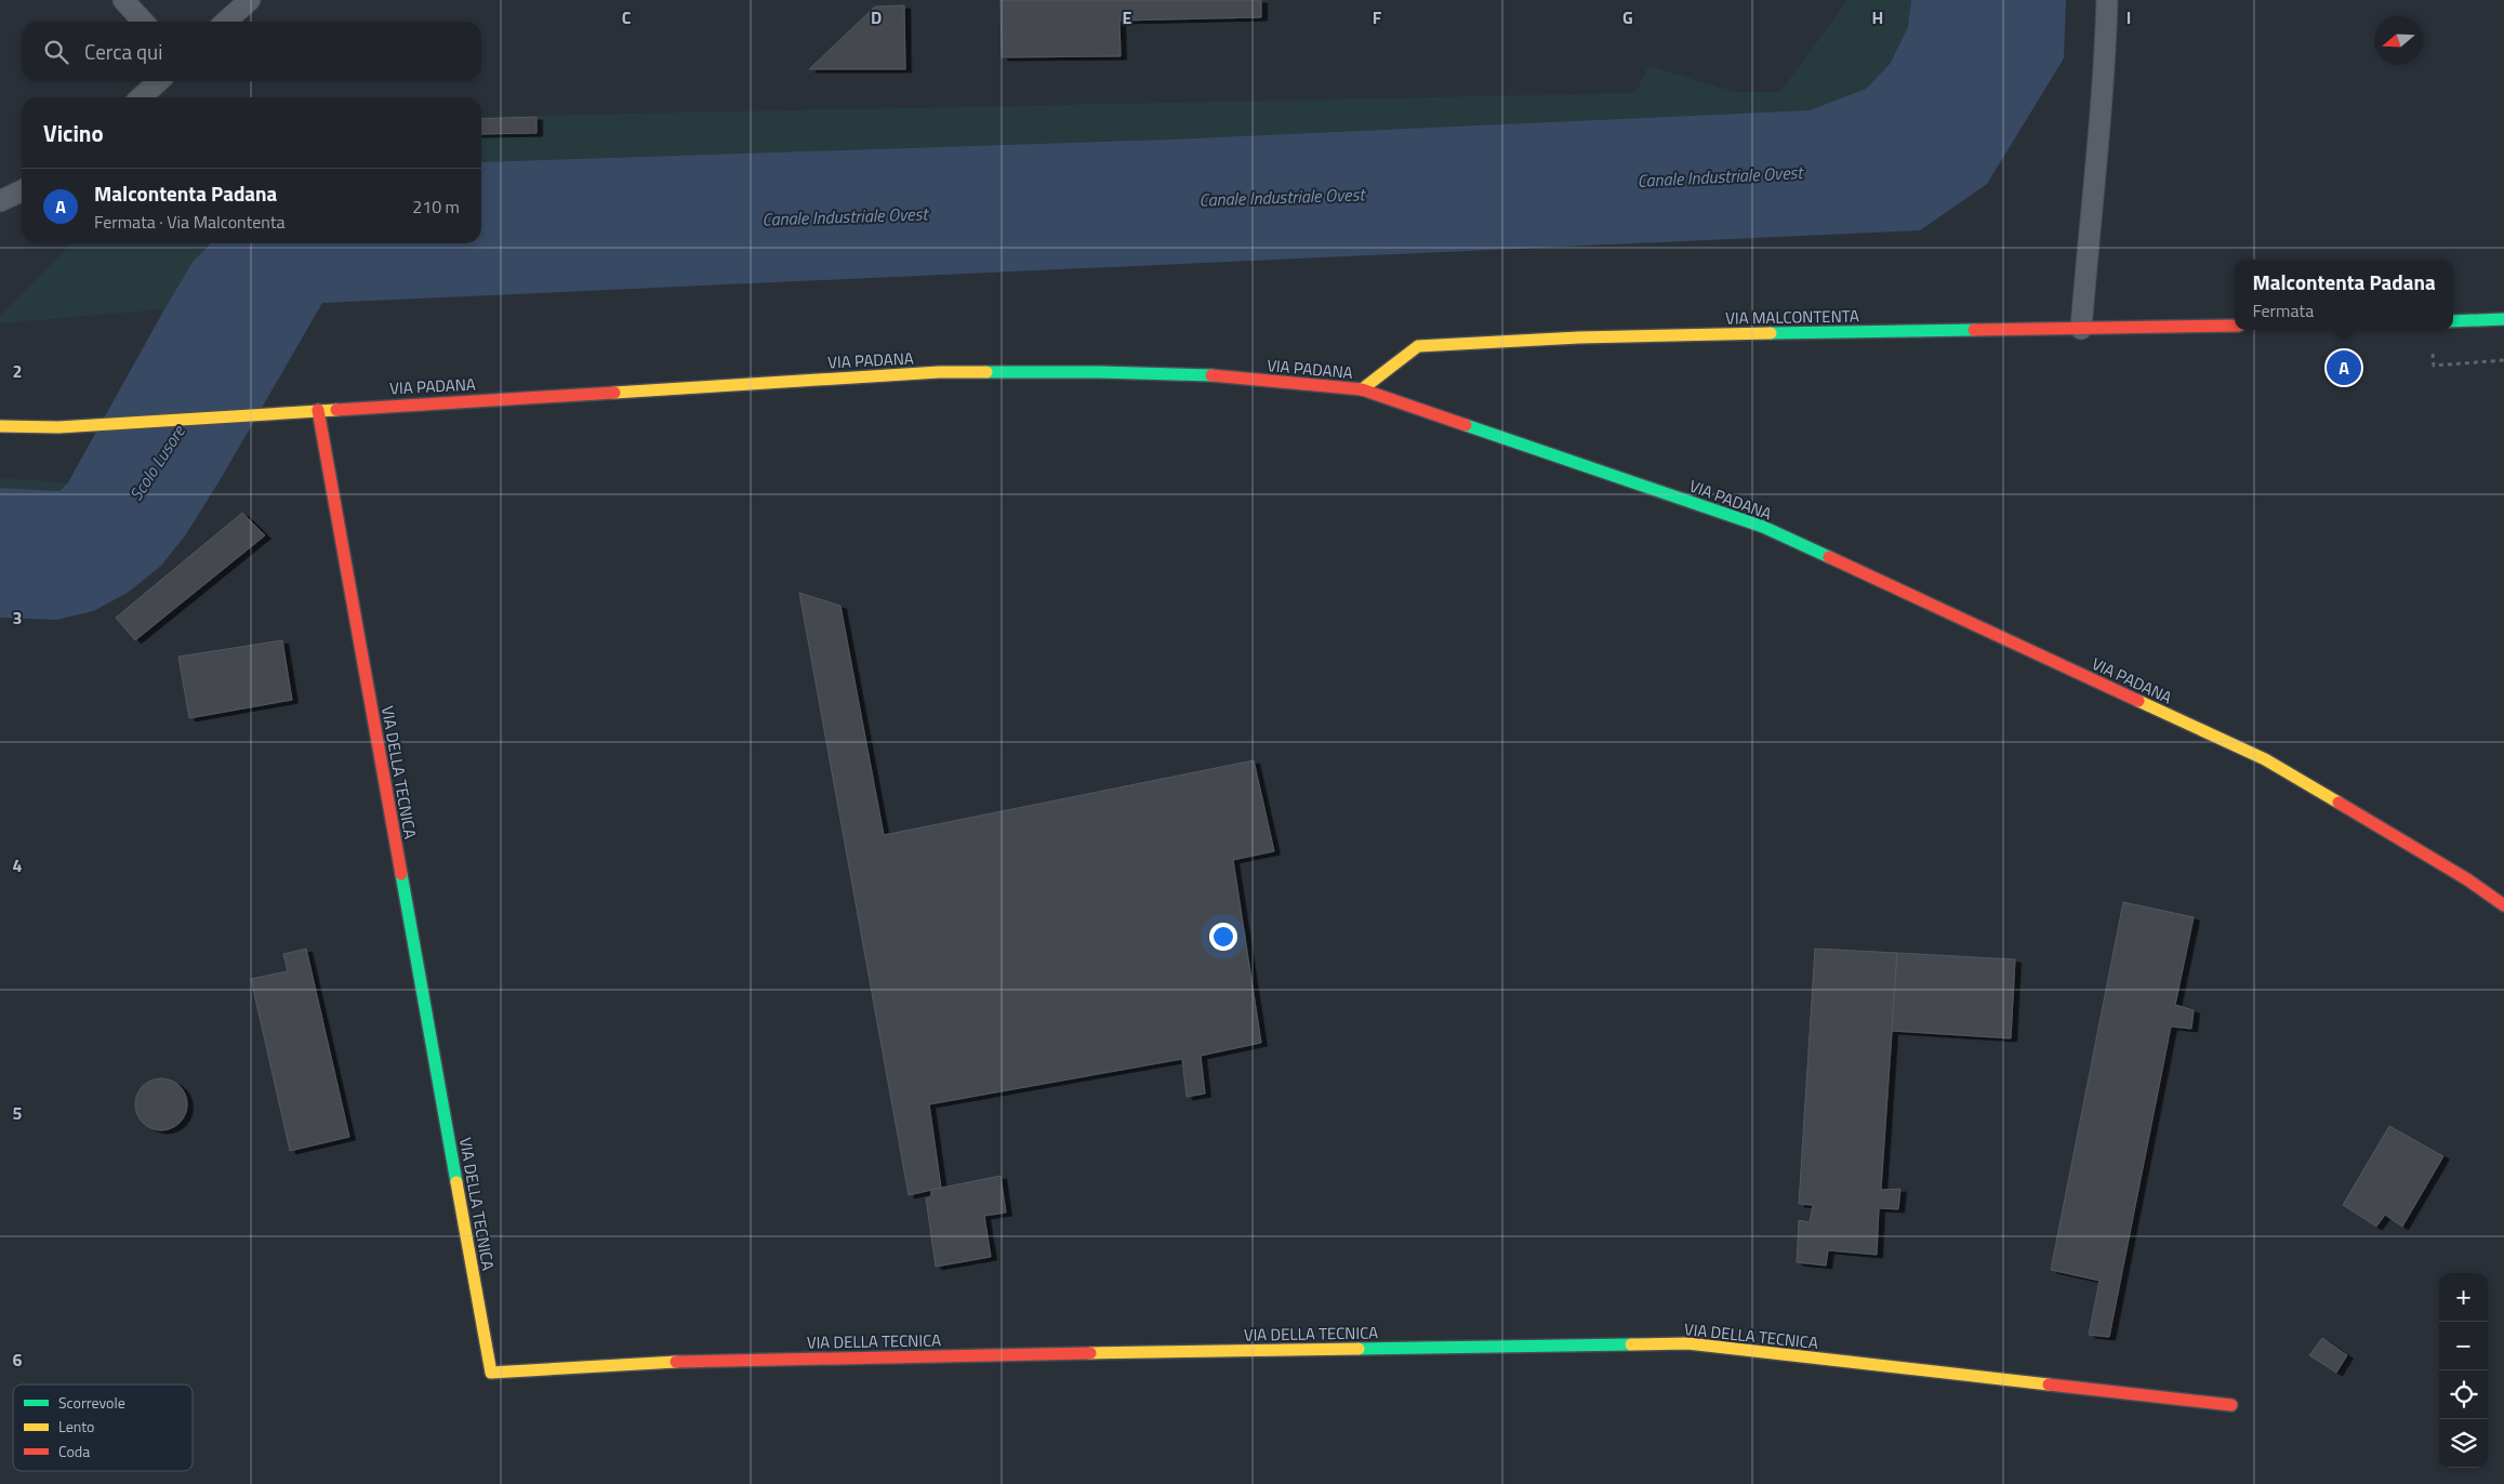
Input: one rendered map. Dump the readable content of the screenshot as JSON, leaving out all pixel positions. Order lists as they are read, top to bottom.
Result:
{
  "streets": {
    "street": ["VIA MALCONTENTA", "VIA PADANA", "VIA DELLA TECNICA"]
  },
  "crossings": [
    ["VIA MALCONTENTA", "VIA PADANA"],
    ["VIA PADANA", "VIA DELLA TECNICA"]
  ],
  "water": ["Canale Industriale Ovest", "Scolo Lusore"],
  "legend": ["Scorrevole", "Lento", "Coda"],
  "north": "left",
  "page": {
    "search": "Cerca qui",
    "heading": "Vicino",
    "list": [
      {
        "mark": "A",
        "name": "Malcontenta Padana",
        "note": "Fermata · Via Malcontenta",
        "value": "210 m"
      }
    ],
    "popup": ["Malcontenta Padana", "Fermata"],
    "pins": "A",
    "map_buttons": ["+", "−"]
  },
  "grid": {
    "columns": [
      "C",
      "D",
      "E",
      "F",
      "G",
      "H",
      "I"
    ],
    "rows": [
      "2",
      "3",
      "4",
      "5",
      "6"
    ]
  }
}
